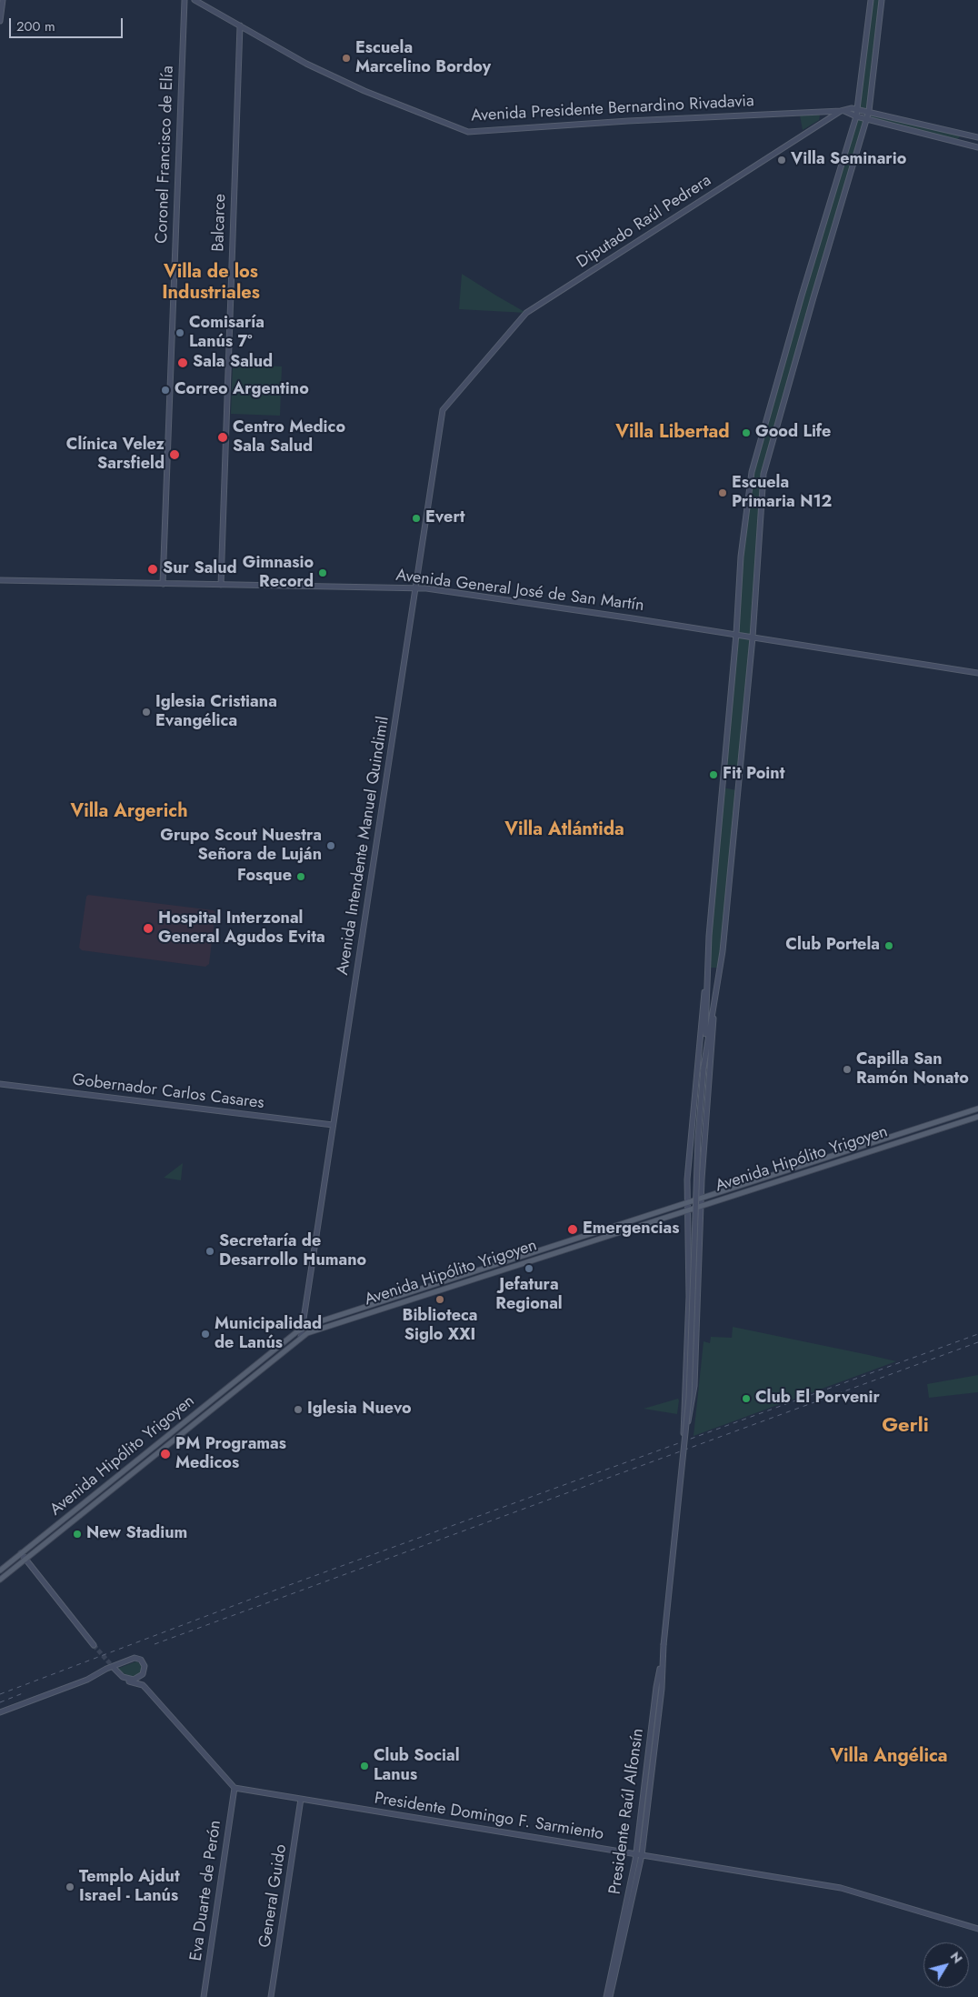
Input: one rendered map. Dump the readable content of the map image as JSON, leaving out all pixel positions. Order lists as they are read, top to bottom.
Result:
{
  "streets": {
    "main road": [
      "Avenida Presidente Bernardino Rivadavia",
      "Coronel Francisco de Elía",
      "Diputado Raúl Pedrera",
      "Balcarce",
      "Avenida General José de San Martín",
      "Avenida Intendente Manuel Quindimil",
      "Gobernador Carlos Casares",
      "Avenida Hipólito Yrigoyen",
      "Presidente Raúl Alfonsín",
      "Presidente Domingo F. Sarmiento",
      "Eva Duarte de Perón",
      "General Guido"
    ]
  },
  "crossings": [
    ["Avenida Presidente Bernardino Rivadavia", "Diputado Raúl Pedrera"],
    ["Avenida Presidente Bernardino Rivadavia", "Balcarce"],
    ["Coronel Francisco de Elía", "Avenida General José de San Martín"],
    ["Diputado Raúl Pedrera", "Avenida Intendente Manuel Quindimil"],
    ["Balcarce", "Avenida General José de San Martín"],
    ["Avenida General José de San Martín", "Avenida Intendente Manuel Quindimil"],
    ["Avenida Intendente Manuel Quindimil", "Gobernador Carlos Casares"],
    ["Avenida Intendente Manuel Quindimil", "Avenida Hipólito Yrigoyen"],
    ["Presidente Raúl Alfonsín", "Presidente Domingo F. Sarmiento"],
    ["Presidente Domingo F. Sarmiento", "Eva Duarte de Perón"],
    ["Presidente Domingo F. Sarmiento", "General Guido"]
  ],
  "districts": [
    "Villa de los Industriales",
    "Villa Libertad",
    "Villa Argerich",
    "Villa Atlántida",
    "Gerli",
    "Villa Angélica"
  ],
  "places": [
    "Escuela Marcelino Bordoy",
    "Villa Seminario",
    "Comisaría Lanús 7°",
    "Sala Salud",
    "Correo Argentino",
    "Good Life",
    "Centro Medico Sala Salud",
    "Clínica Velez Sarsfield",
    "Escuela Primaria N12",
    "Evert",
    "Sur Salud",
    "Gimnasio Record",
    "Iglesia Cristiana Evangélica",
    "Fit Point",
    "Grupo Scout Nuestra Señora de Luján",
    "Fosque",
    "Hospital Interzonal General Agudos Evita",
    "Club Portela",
    "Capilla San Ramón Nonato",
    "Emergencias",
    "Secretaría de Desarrollo Humano",
    "Jefatura Regional",
    "Biblioteca Siglo XXI",
    "Municipalidad de Lanús",
    "Club El Porvenir",
    "Iglesia Nuevo",
    "PM Programas Medicos",
    "New Stadium",
    "Club Social Lanus",
    "Templo Ajdut Israel - Lanús"
  ],
  "scale_bar": "200 m",
  "north": "top right"
}
